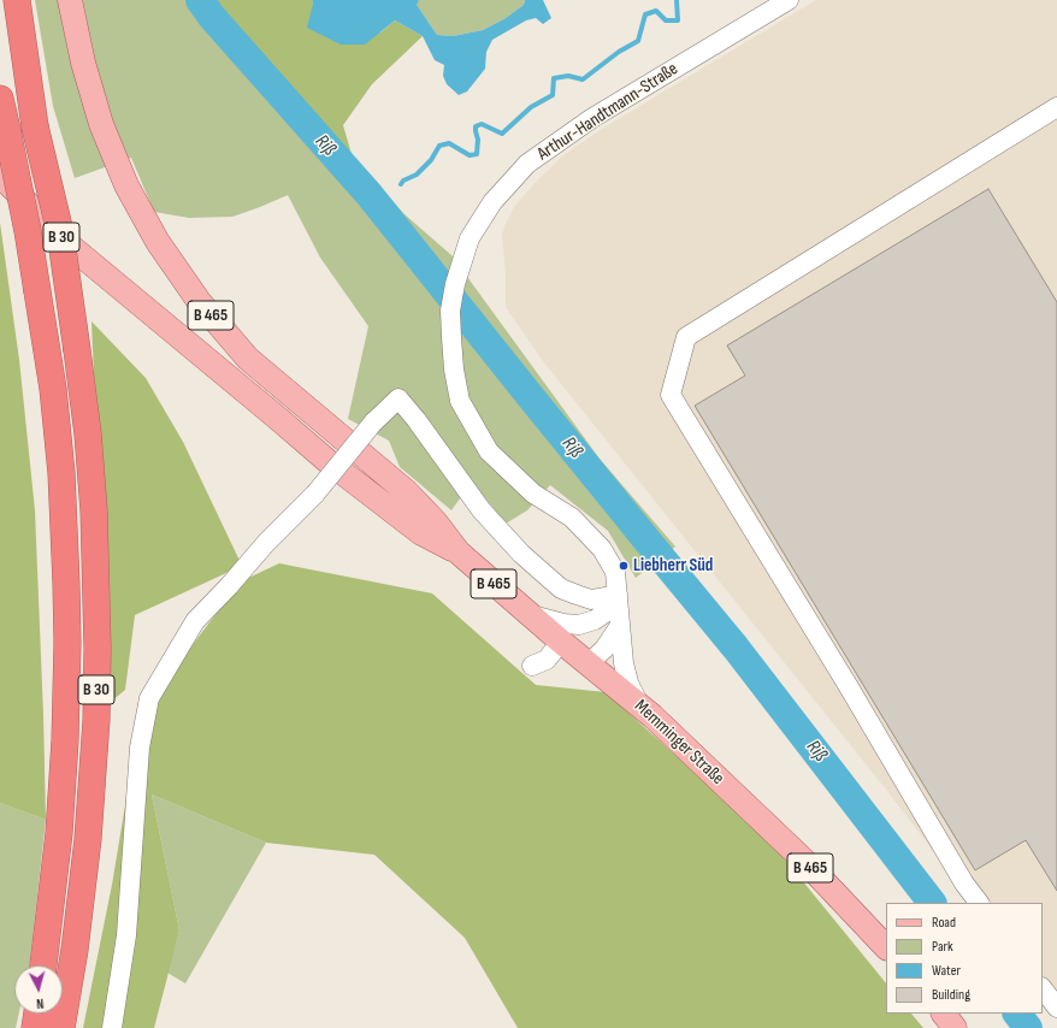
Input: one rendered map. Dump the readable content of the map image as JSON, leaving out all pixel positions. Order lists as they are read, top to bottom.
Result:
{
  "streets": {
    "highway": ["B 30"],
    "main road": ["B 465", "Memminger Straße"],
    "street": ["Arthur-Handtmann-Straße"]
  },
  "crossings": [
    ["Arthur-Handtmann-Straße", "Memminger Straße"],
    ["B 465", "Memminger Straße"]
  ],
  "water": ["Riß"],
  "places": ["Liebherr Süd"],
  "legend": [
    "Road",
    "Park",
    "Water",
    "Building"
  ],
  "north": "bottom"
}
